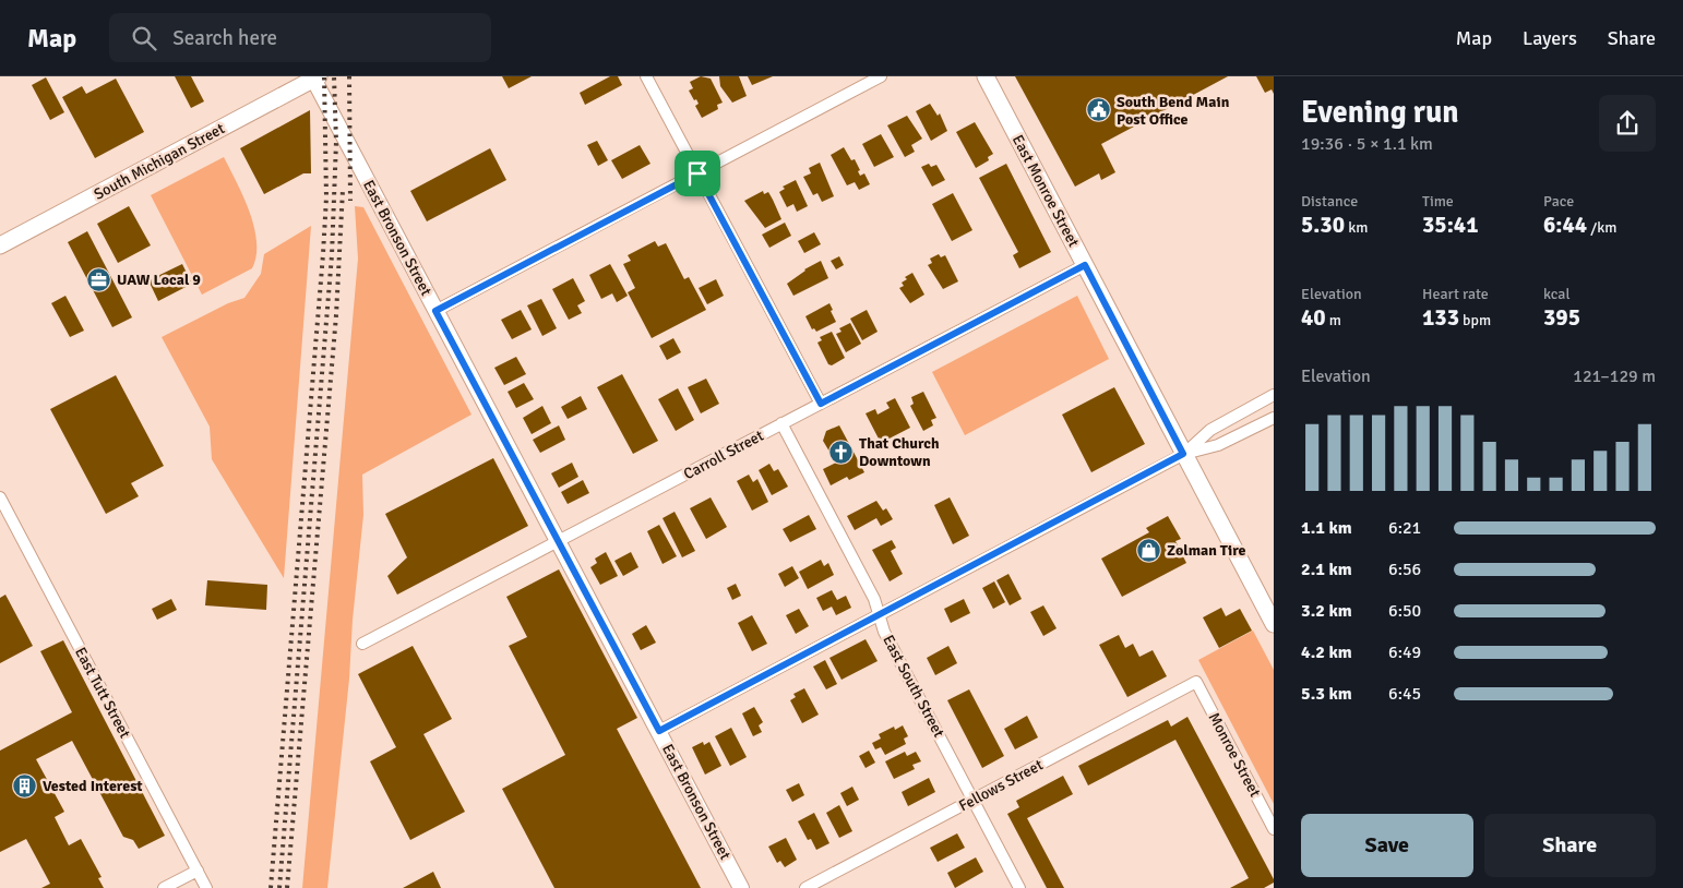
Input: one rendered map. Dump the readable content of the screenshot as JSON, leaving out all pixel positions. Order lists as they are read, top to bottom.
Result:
{
  "streets": {
    "main road": ["South Michigan Street", "East Monroe Street"],
    "street": [
      "East Bronson Street",
      "Carroll Street",
      "East South Street",
      "East Tutt Street",
      "Monroe Street",
      "Fellows Street"
    ]
  },
  "crossings": [
    ["South Michigan Street", "East Bronson Street"],
    ["East Monroe Street", "Carroll Street"],
    ["East Bronson Street", "Carroll Street"],
    ["Carroll Street", "East South Street"],
    ["East South Street", "Fellows Street"],
    ["Monroe Street", "Fellows Street"]
  ],
  "places": {
    "public building": ["South Bend Main Post Office"],
    "office": ["UAW Local 9"],
    "church": ["That Church Downtown"],
    "shop": ["Zolman Tire"],
    "building": ["Vested Interest"]
  },
  "page": {
    "header": "Map",
    "search": "Search here",
    "nav": ["Map", "Layers", "Share"],
    "heading": ["Evening run", "19:36 · 5 × 1.1 km"],
    "stats": [
      ["Distance", "5.30 km"],
      ["Time", "35:41"],
      ["Pace", "6:44 /km"],
      ["Elevation", "40 m"],
      ["Heart rate", "133 bpm"],
      ["kcal", "395"]
    ],
    "chart": ["Elevation", "121–129 m"],
    "list": [
      {
        "name": "1.1 km",
        "note": "6:21"
      },
      {
        "name": "2.1 km",
        "note": "6:56"
      },
      {
        "name": "3.2 km",
        "note": "6:50"
      },
      {
        "name": "4.2 km",
        "note": "6:49"
      },
      {
        "name": "5.3 km",
        "note": "6:45"
      }
    ],
    "buttons": ["Save", "Share"]
  }
}
